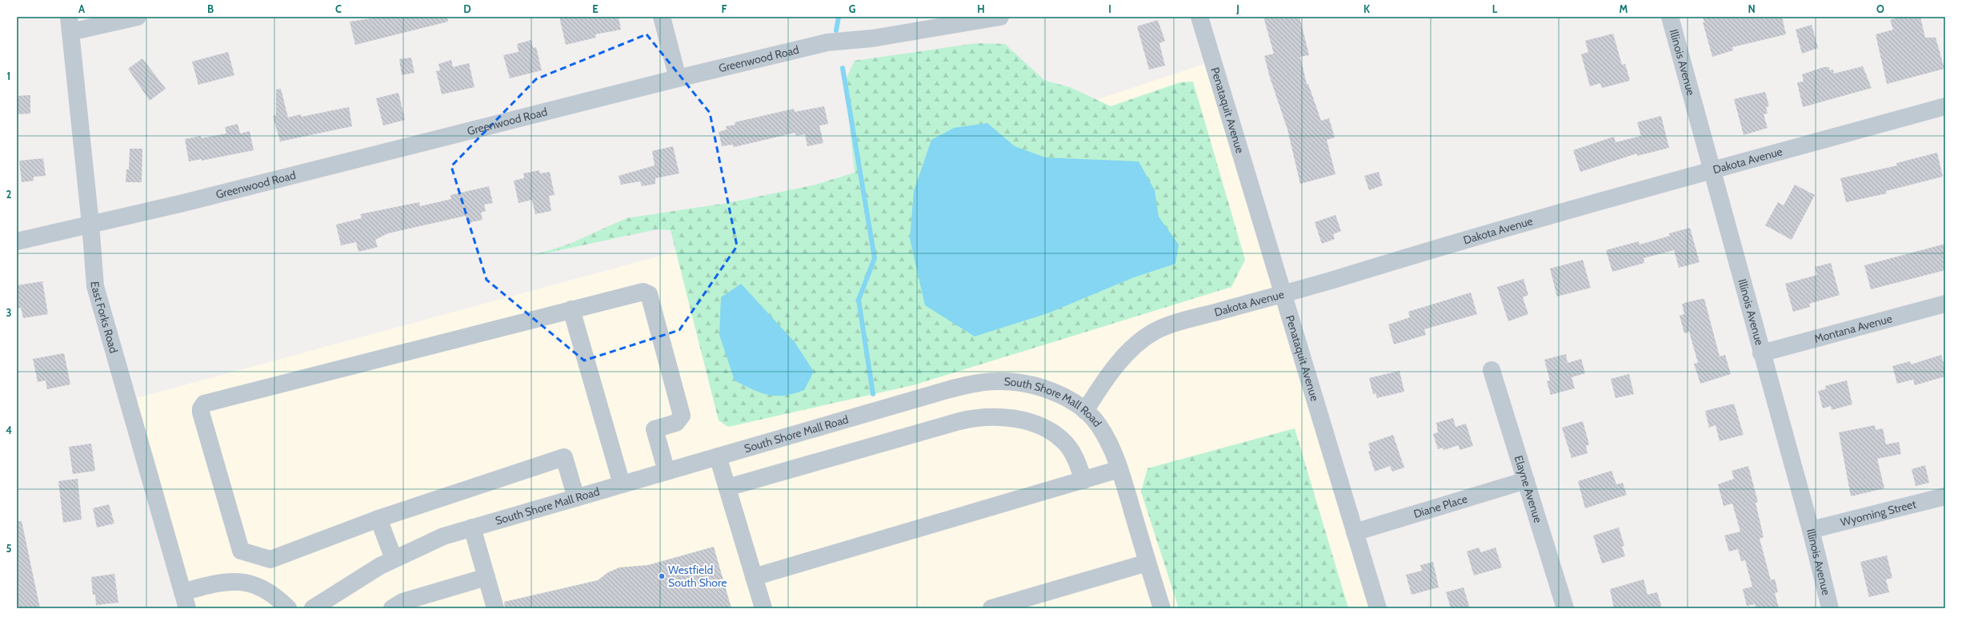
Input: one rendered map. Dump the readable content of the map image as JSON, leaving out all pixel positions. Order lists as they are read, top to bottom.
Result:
{
  "streets": {
    "street": [
      "Greenwood Road",
      "Illinois Avenue",
      "Penataquit Avenue",
      "Dakota Avenue",
      "East Forks Road",
      "Montana Avenue",
      "South Shore Mall Road",
      "Elayne Avenue",
      "Diane Place",
      "Wyoming Street"
    ]
  },
  "crossings": [
    ["Greenwood Road", "East Forks Road"],
    ["Illinois Avenue", "Dakota Avenue"],
    ["Illinois Avenue", "Montana Avenue"],
    ["Illinois Avenue", "Wyoming Street"],
    ["Penataquit Avenue", "Dakota Avenue"],
    ["Penataquit Avenue", "Diane Place"],
    ["Dakota Avenue", "South Shore Mall Road"],
    ["Elayne Avenue", "Diane Place"]
  ],
  "places": ["Westfield South Shore"],
  "grid": {
    "columns": [
      "A",
      "B",
      "C",
      "D",
      "E",
      "F",
      "G",
      "H",
      "I",
      "J",
      "K",
      "L",
      "M",
      "N",
      "O"
    ],
    "rows": [
      "1",
      "2",
      "3",
      "4",
      "5"
    ]
  }
}
